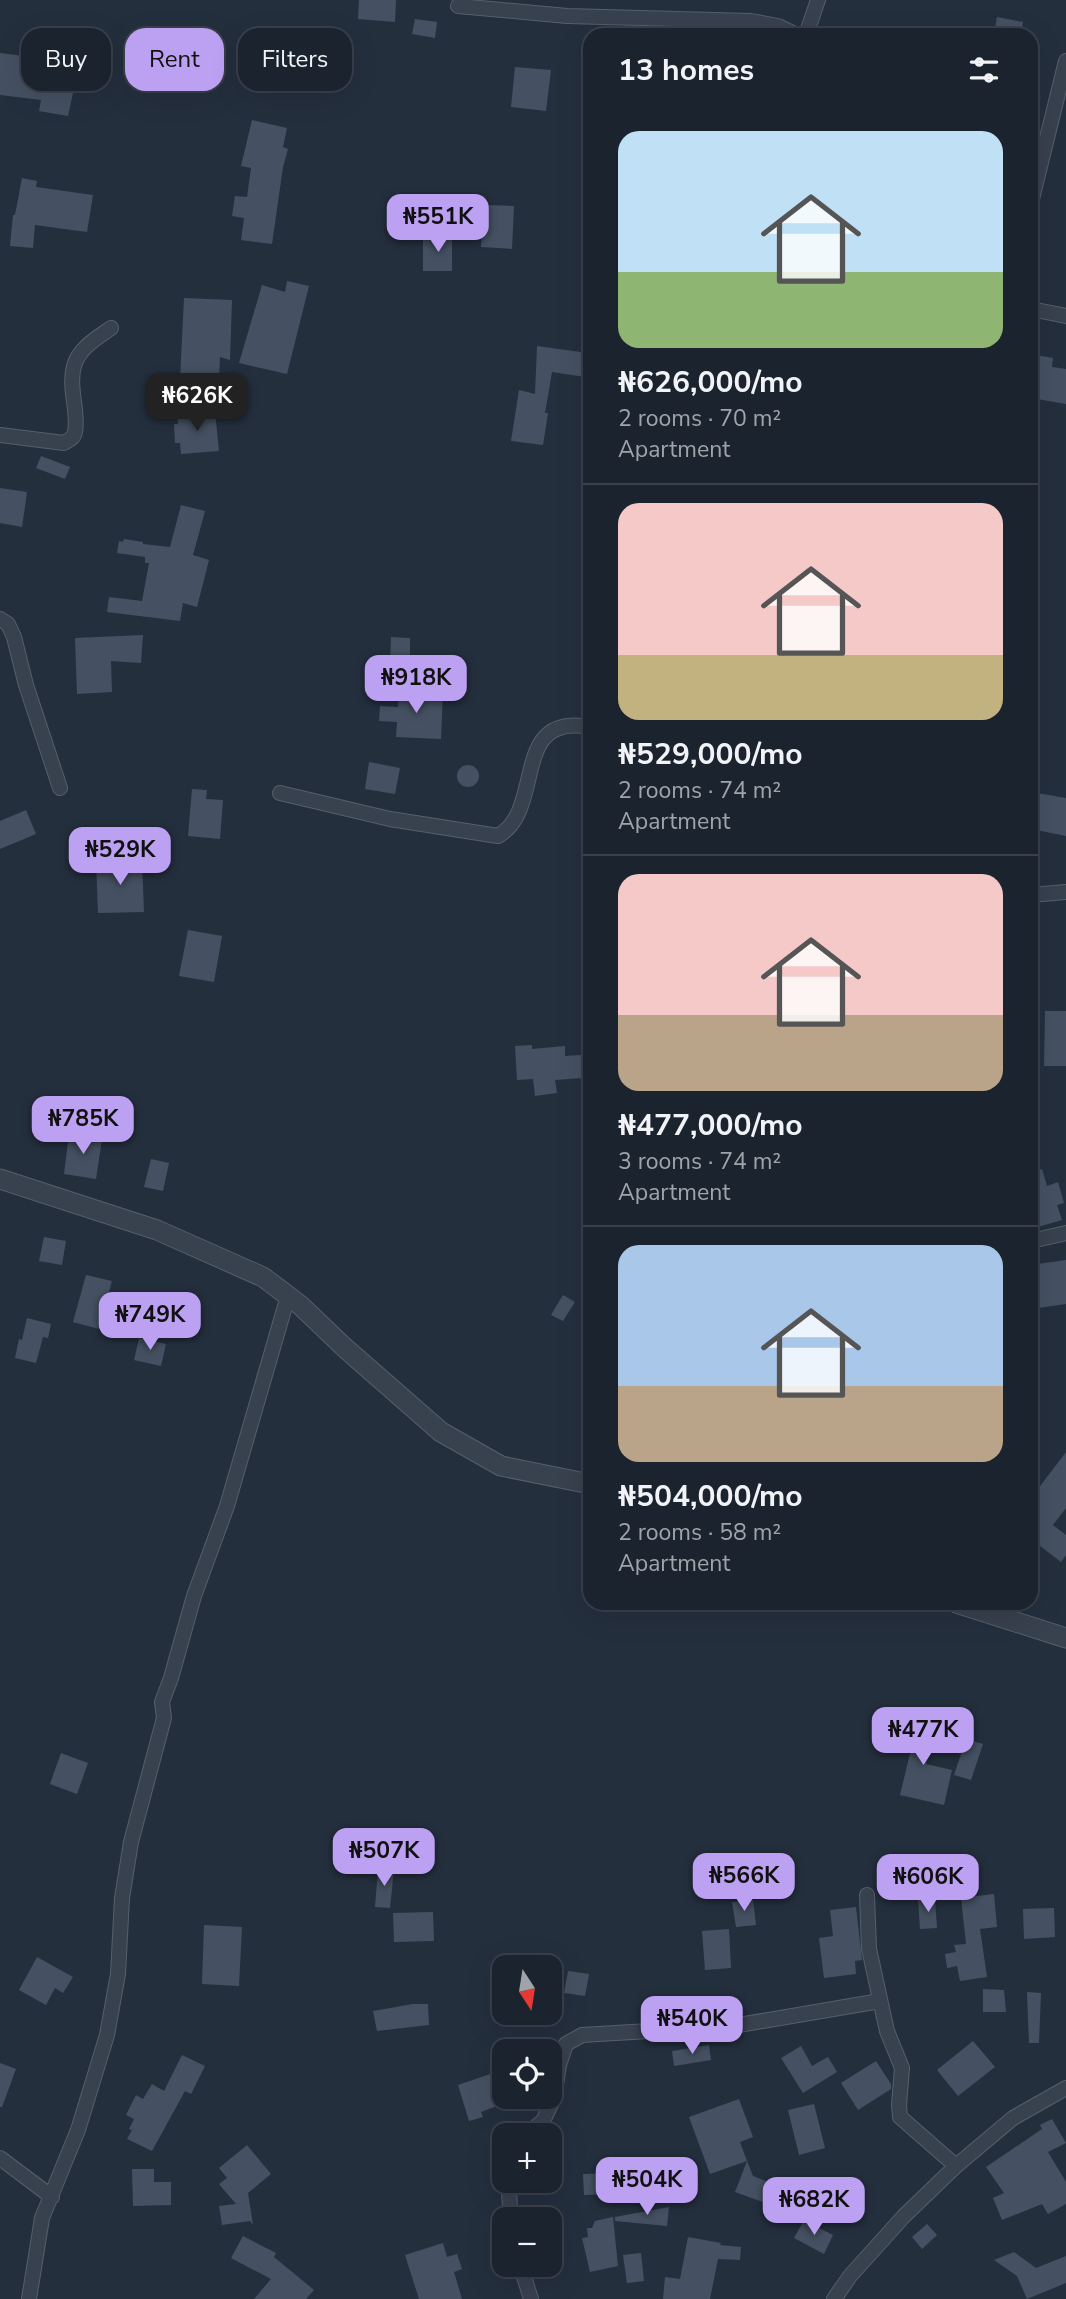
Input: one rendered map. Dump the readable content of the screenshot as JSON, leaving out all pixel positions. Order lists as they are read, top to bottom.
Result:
{
  "north": "bottom",
  "page": {
    "chip": ["Buy", "Rent", "Filters"],
    "heading": "13 homes",
    "list": [
      {
        "name": "₦626,000/mo",
        "note": "2 rooms · 70 m² · Apartment"
      },
      {
        "name": "₦529,000/mo",
        "note": "2 rooms · 74 m² · Apartment"
      },
      {
        "name": "₦477,000/mo",
        "note": "3 rooms · 74 m² · Apartment"
      },
      {
        "name": "₦504,000/mo",
        "note": "2 rooms · 58 m² · Apartment"
      }
    ],
    "price": [
      "₦551K",
      "₦626K",
      "₦918K",
      "₦529K",
      "₦785K",
      "₦749K",
      "₦477K",
      "₦507K",
      "₦566K",
      "₦606K",
      "₦540K",
      "₦504K",
      "₦682K"
    ],
    "map_buttons": ["+", "−"]
  }
}
